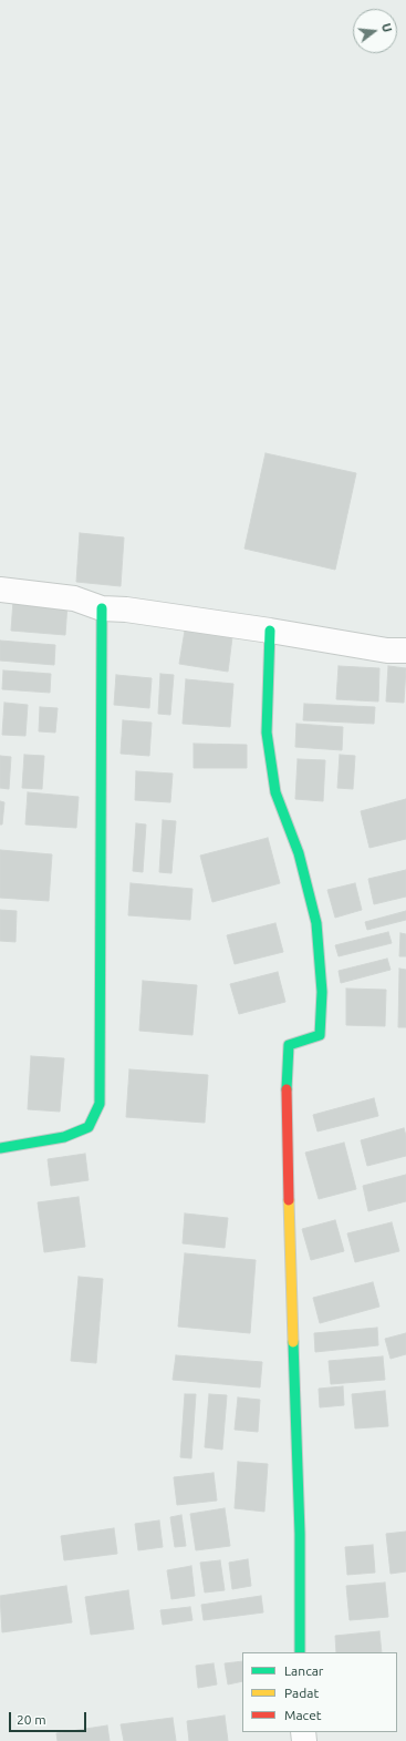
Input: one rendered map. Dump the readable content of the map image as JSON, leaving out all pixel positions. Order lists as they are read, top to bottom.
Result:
{
  "legend": ["Lancar", "Padat", "Macet"],
  "scale_bar": "20 m",
  "north": "right"
}
